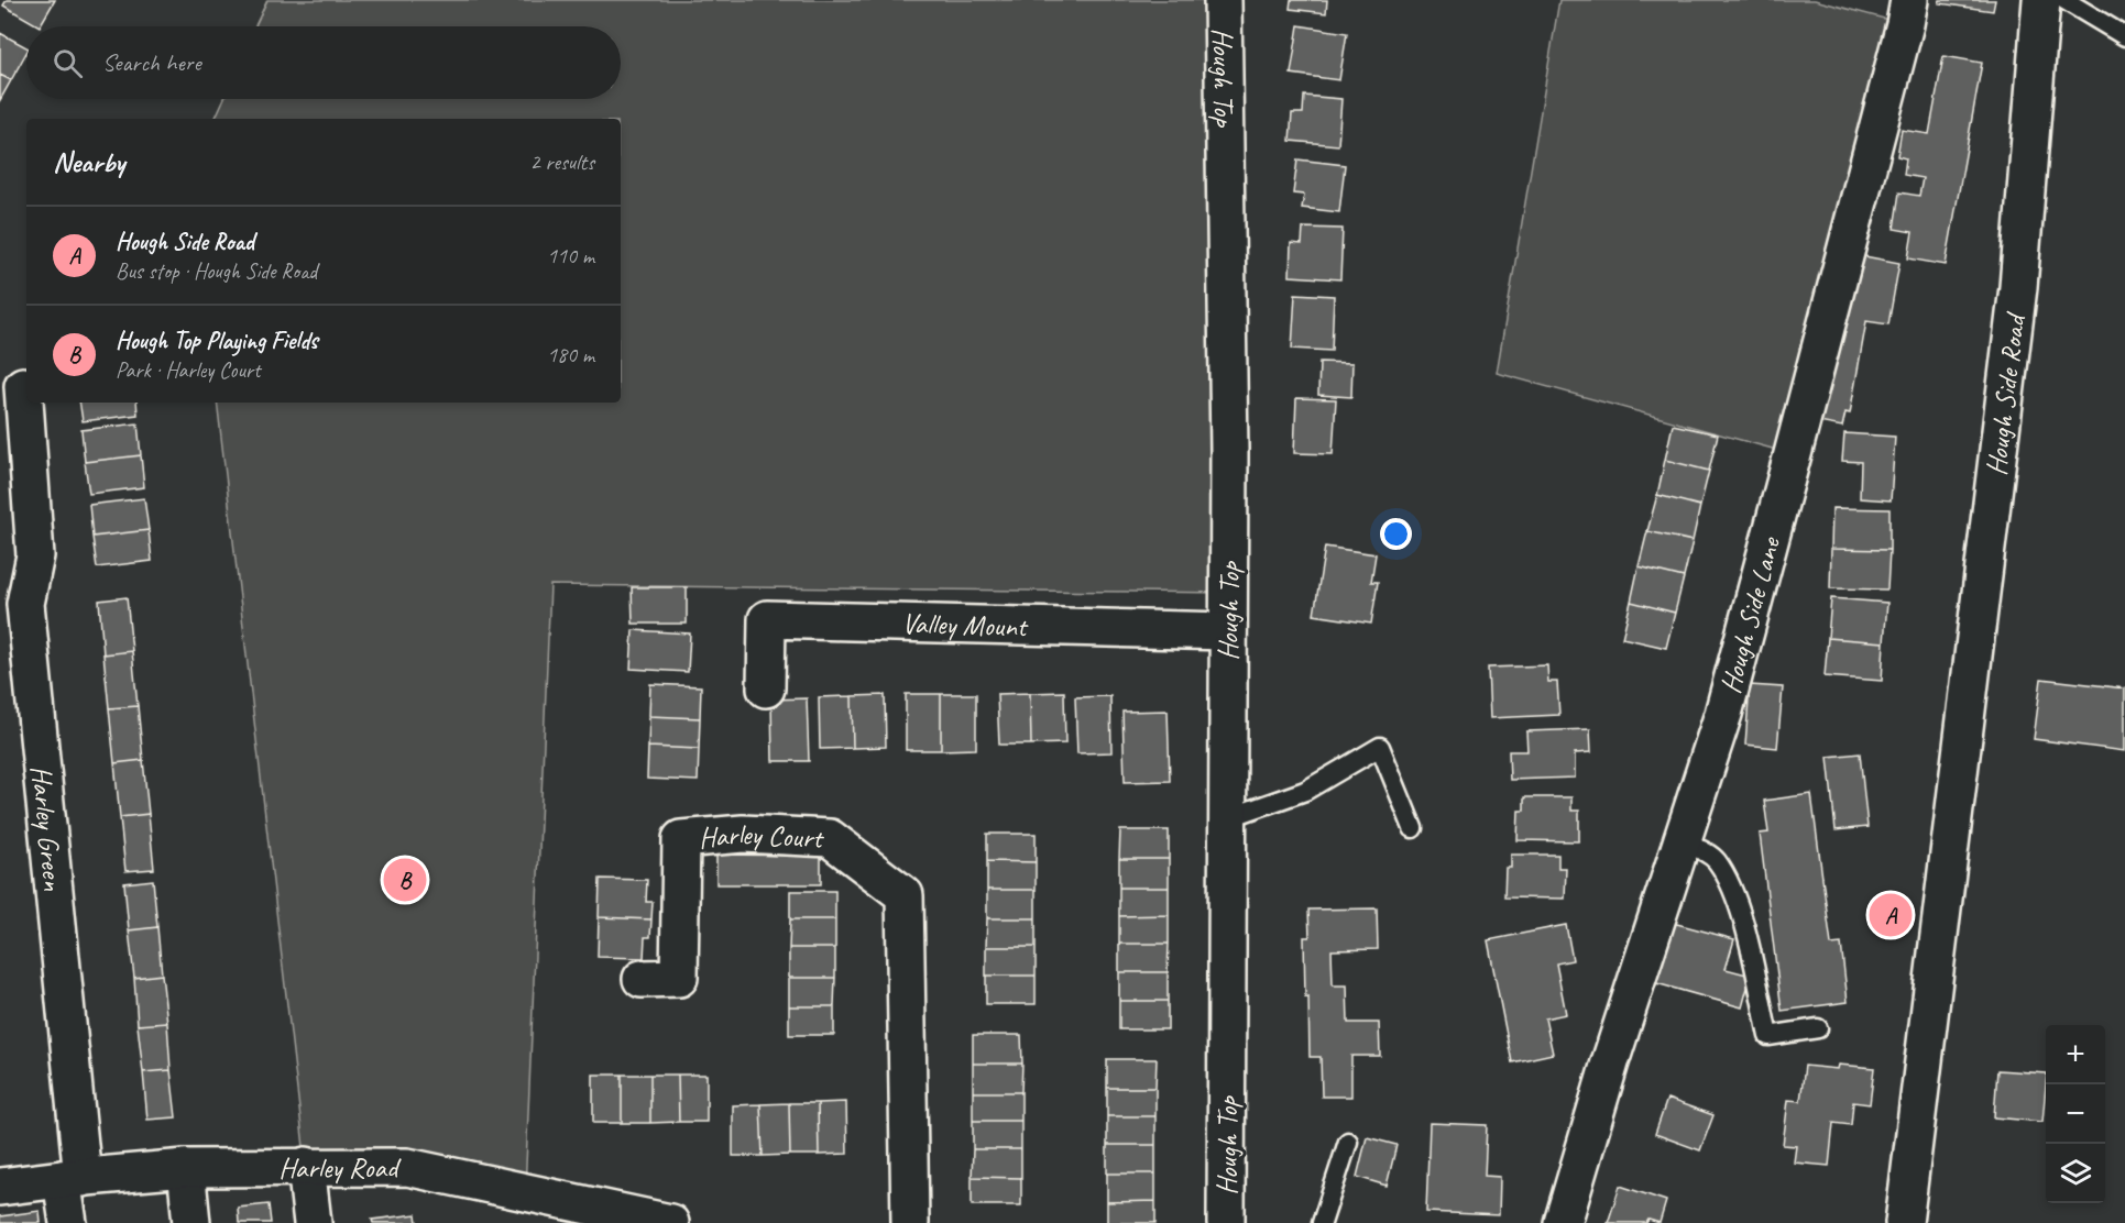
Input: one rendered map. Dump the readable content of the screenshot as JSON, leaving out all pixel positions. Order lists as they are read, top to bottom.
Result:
{
  "streets": {
    "street": [
      "Hough Top",
      "Hough Side Road",
      "Hough Side Lane",
      "Valley Mount",
      "Harley Green",
      "Harley Court",
      "Harley Road"
    ]
  },
  "crossings": [
    ["Hough Top", "Valley Mount"],
    ["Harley Green", "Harley Road"]
  ],
  "page": {
    "search": "Search here",
    "heading": ["Nearby", "2 results"],
    "list": [
      {
        "mark": "A",
        "name": "Hough Side Road",
        "note": "Bus stop · Hough Side Road",
        "value": "110 m"
      },
      {
        "mark": "B",
        "name": "Hough Top Playing Fields",
        "note": "Park · Harley Court",
        "value": "180 m"
      }
    ],
    "pins": ["B", "A"],
    "map_buttons": ["+", "−"]
  }
}
